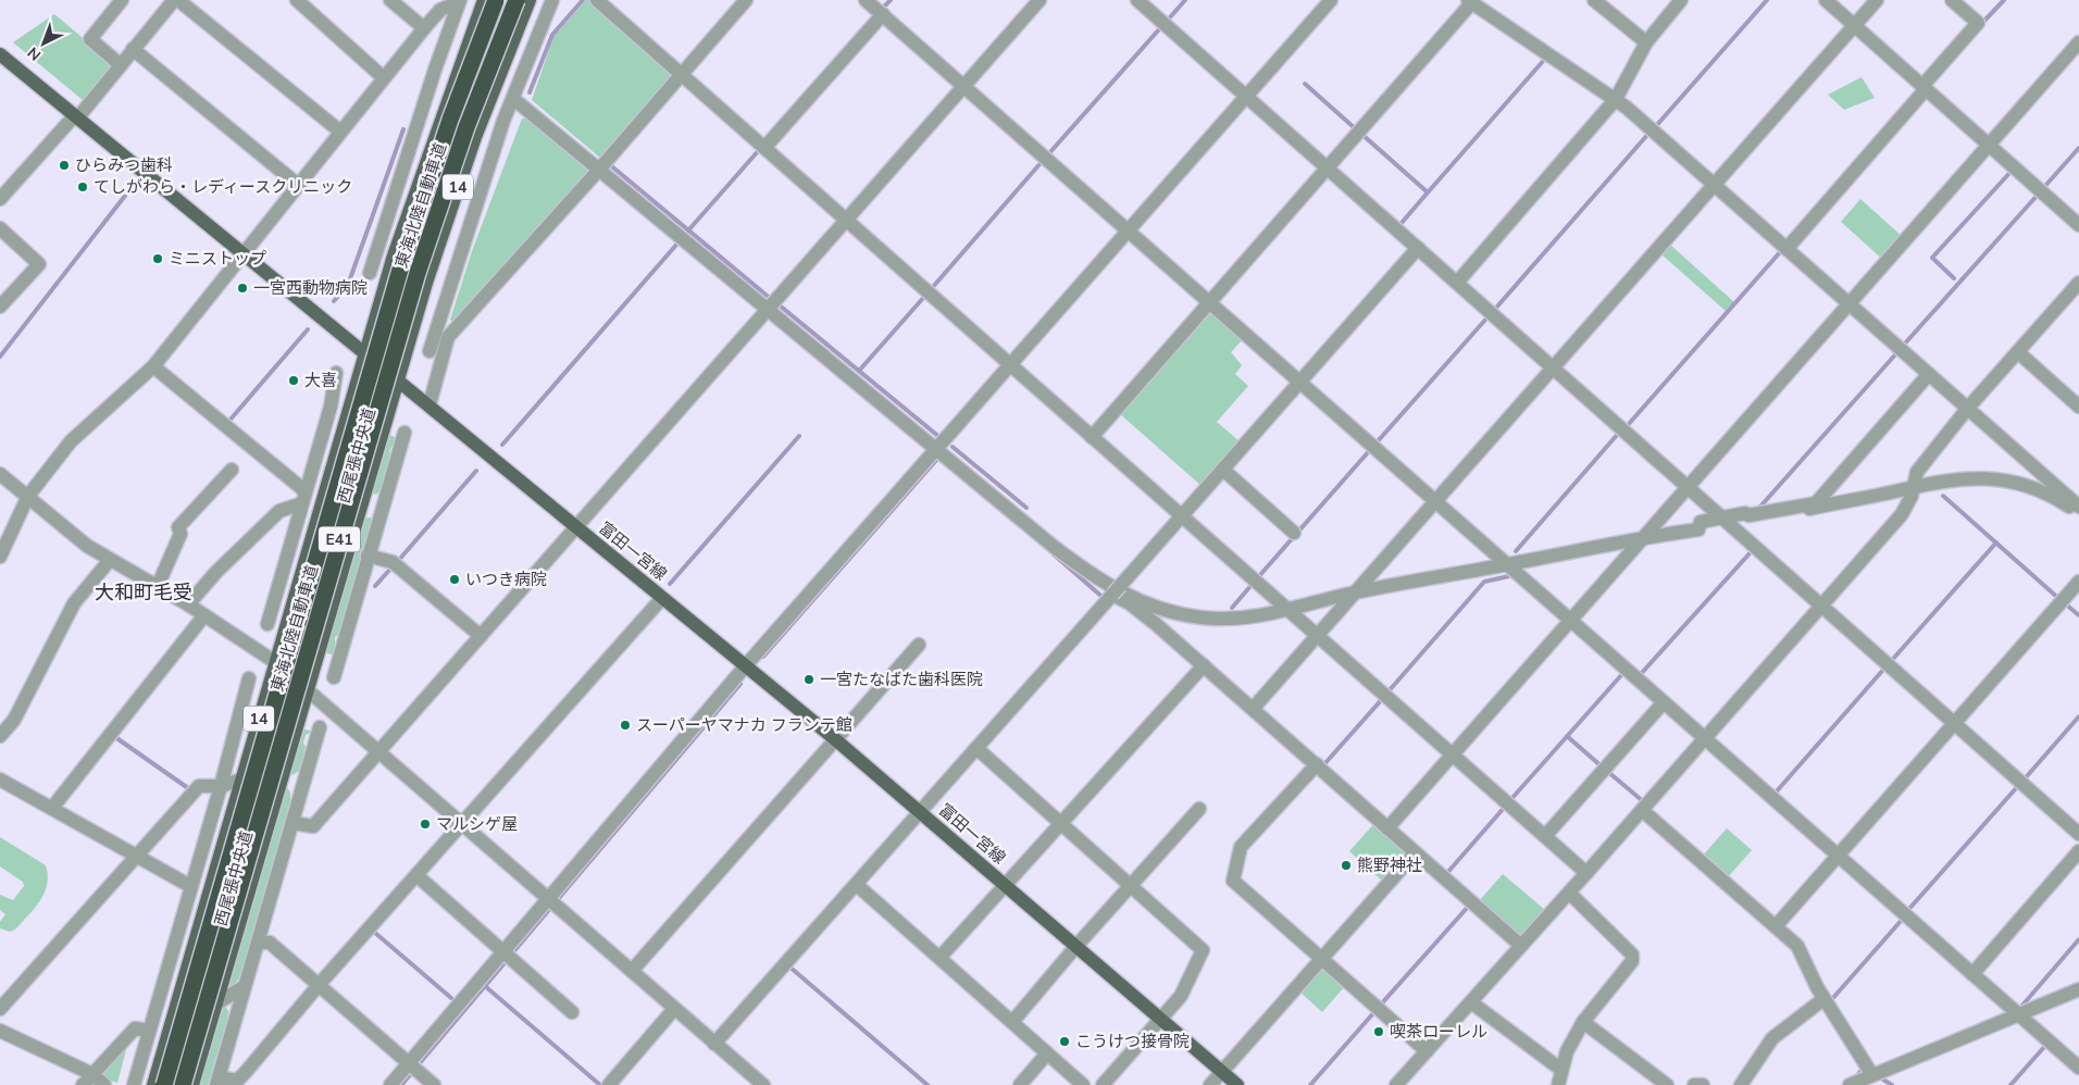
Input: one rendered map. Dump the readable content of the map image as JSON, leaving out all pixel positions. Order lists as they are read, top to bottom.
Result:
{
  "streets": {
    "highway": ["東海北陸自動車道", "E41"],
    "main road": ["14", "西尾張中央道", "富田一宮線"]
  },
  "crossings": [
    ["西尾張中央道", "富田一宮線"]
  ],
  "districts": ["大和町毛受"],
  "places": [
    "ひらみつ歯科",
    "てしがわら・レディースクリニック",
    "ミニストップ",
    "一宮西動物病院",
    "大喜",
    "いつき病院",
    "一宮たなばた歯科医院",
    "スーパーヤマナカ フランテ館",
    "マルシゲ屋",
    "熊野神社",
    "喫茶ローレル",
    "こうけつ接骨院"
  ],
  "north": "bottom left"
}
